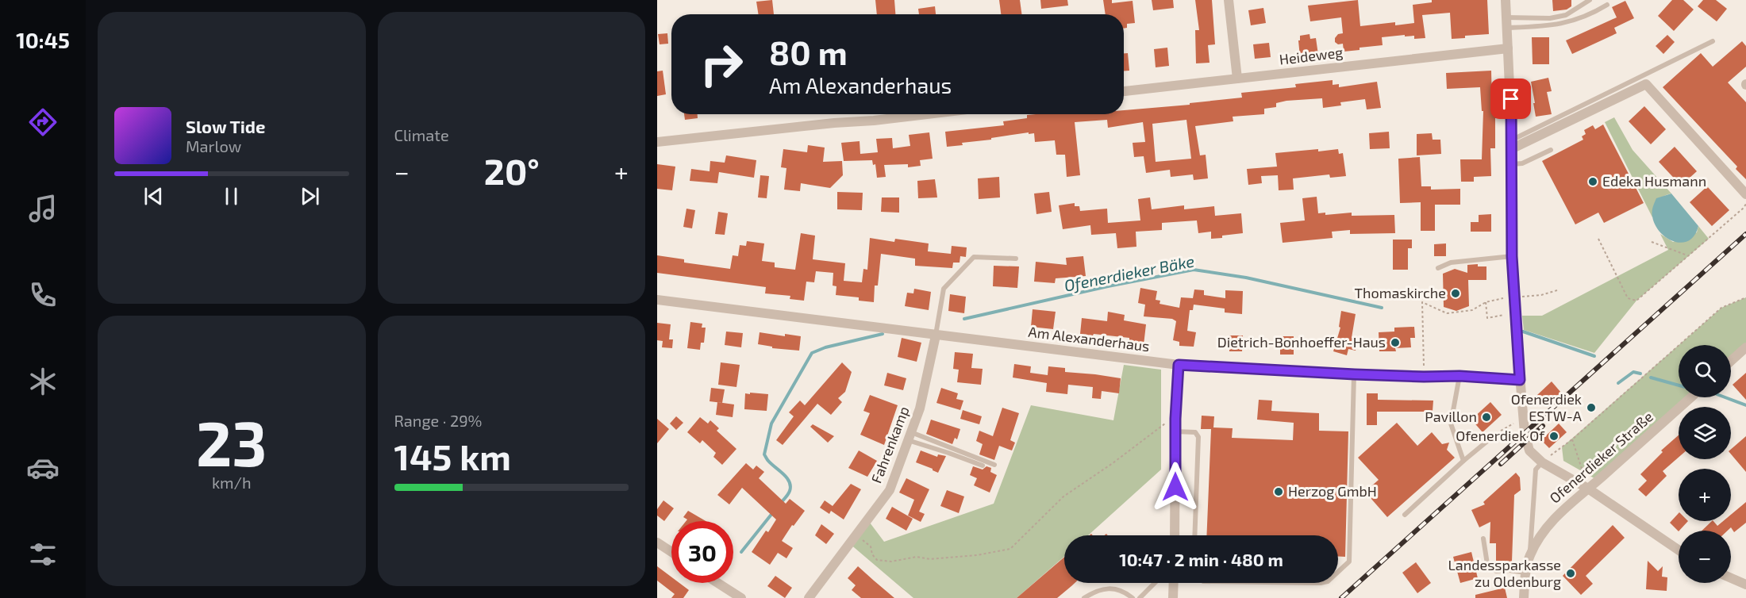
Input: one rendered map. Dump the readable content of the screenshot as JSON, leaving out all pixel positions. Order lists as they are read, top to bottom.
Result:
{
  "streets": {
    "street": [
      "Heideweg",
      "Am Alexanderhaus",
      "Fahrenkamp",
      "Ofenerdieker Straße"
    ]
  },
  "crossings": [
    ["Am Alexanderhaus", "Fahrenkamp"]
  ],
  "water": ["Ofenerdieker Bäke"],
  "places": [
    "Edeka Husmann",
    "Thomaskirche",
    "Dietrich-Bonhoeffer-Haus",
    "Ofenerdiek ESTW-A",
    "Pavillon",
    "Ofenerdiek Of",
    "Herzog GmbH",
    "Landessparkasse zu Oldenburg"
  ],
  "page": {
    "tabs": "10:45",
    "tile": [
      "Climate",
      ["23", "km/h"],
      ["Range · 29%", "145 km"]
    ],
    "turn": ["80 m", "Am Alexanderhaus"],
    "song": ["Slow Tide", "Marlow"],
    "heat": ["−", "20°", "+"],
    "map_buttons": ["+", "−"],
    "limit": "30",
    "trip": "10:47 · 2 min · 480 m"
  }
}
